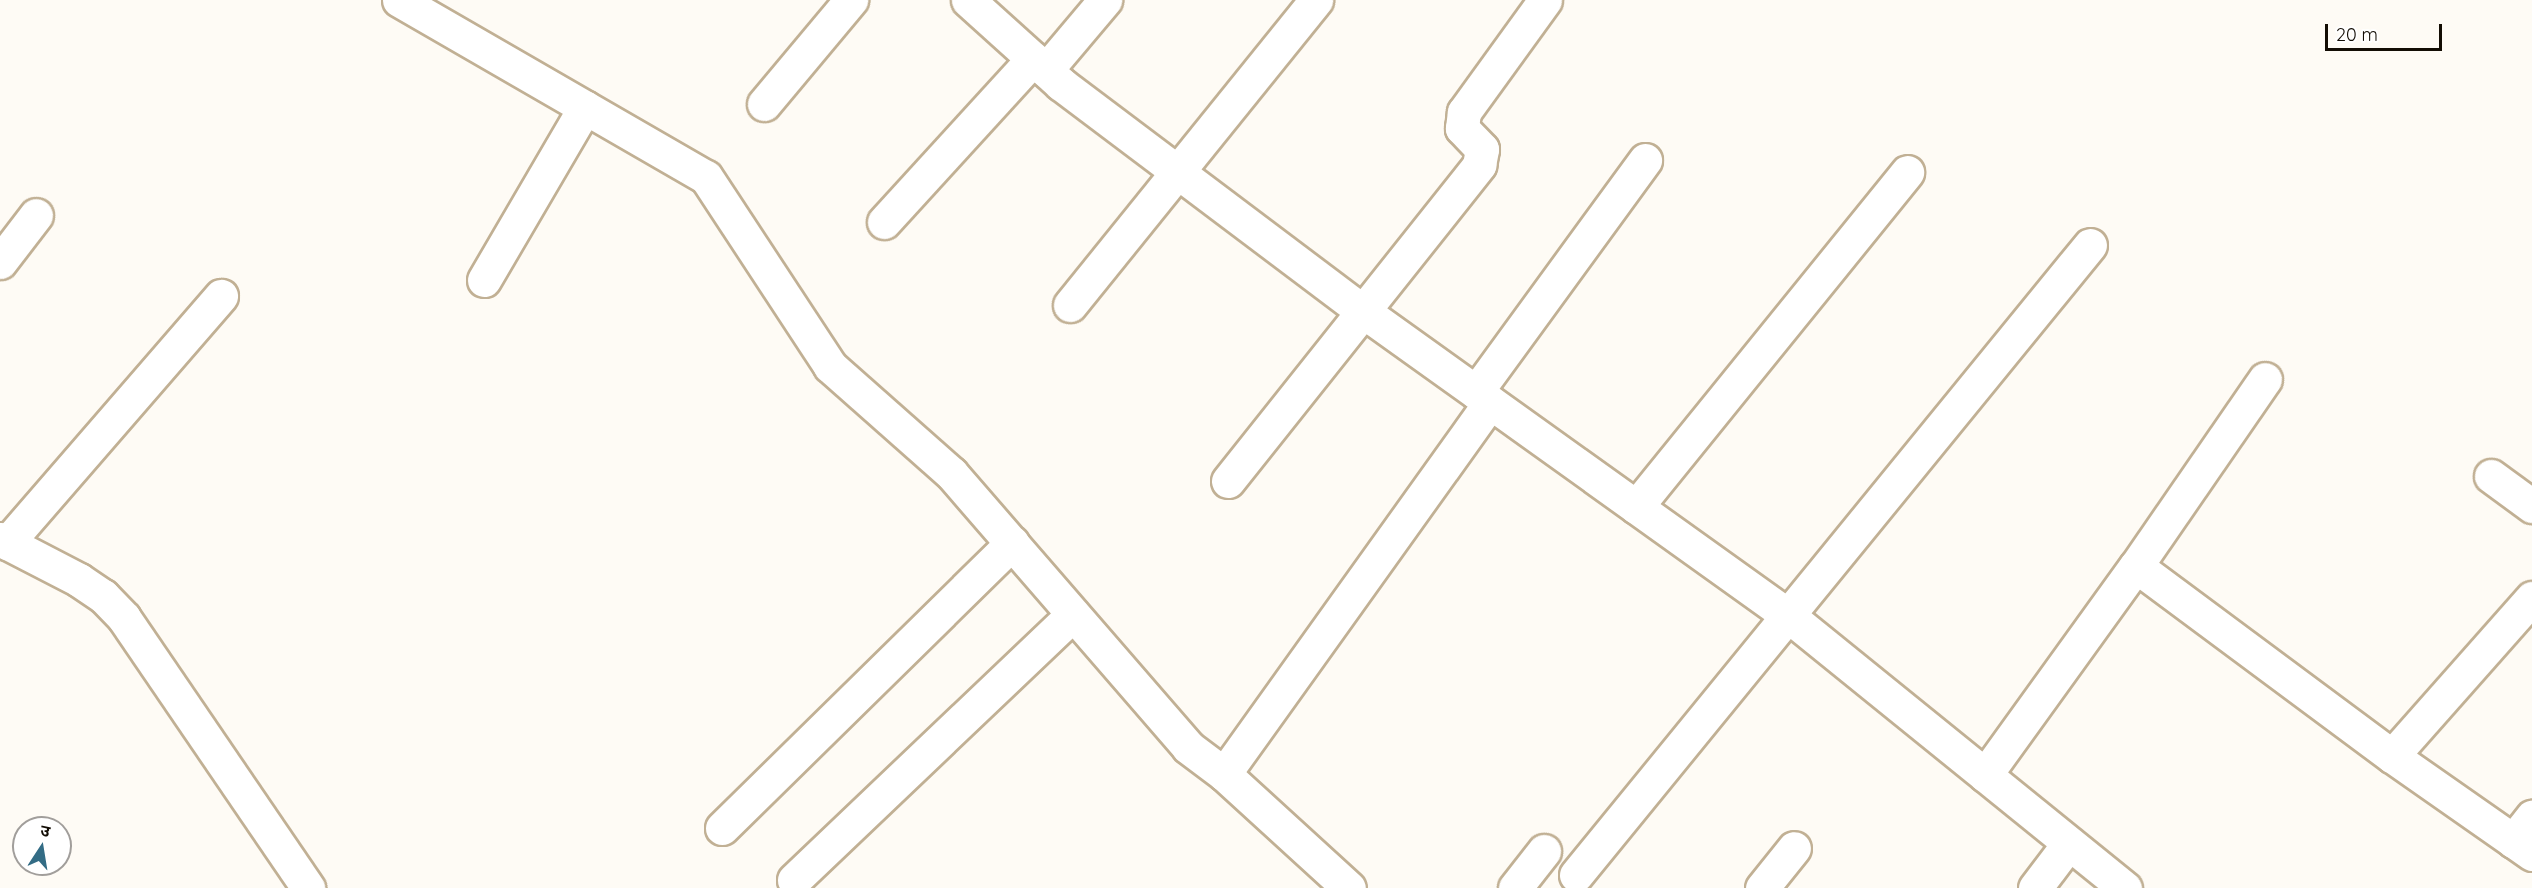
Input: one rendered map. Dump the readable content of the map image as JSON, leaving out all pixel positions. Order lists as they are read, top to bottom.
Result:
{
  "scale_bar": "20 m",
  "north": "top"
}
